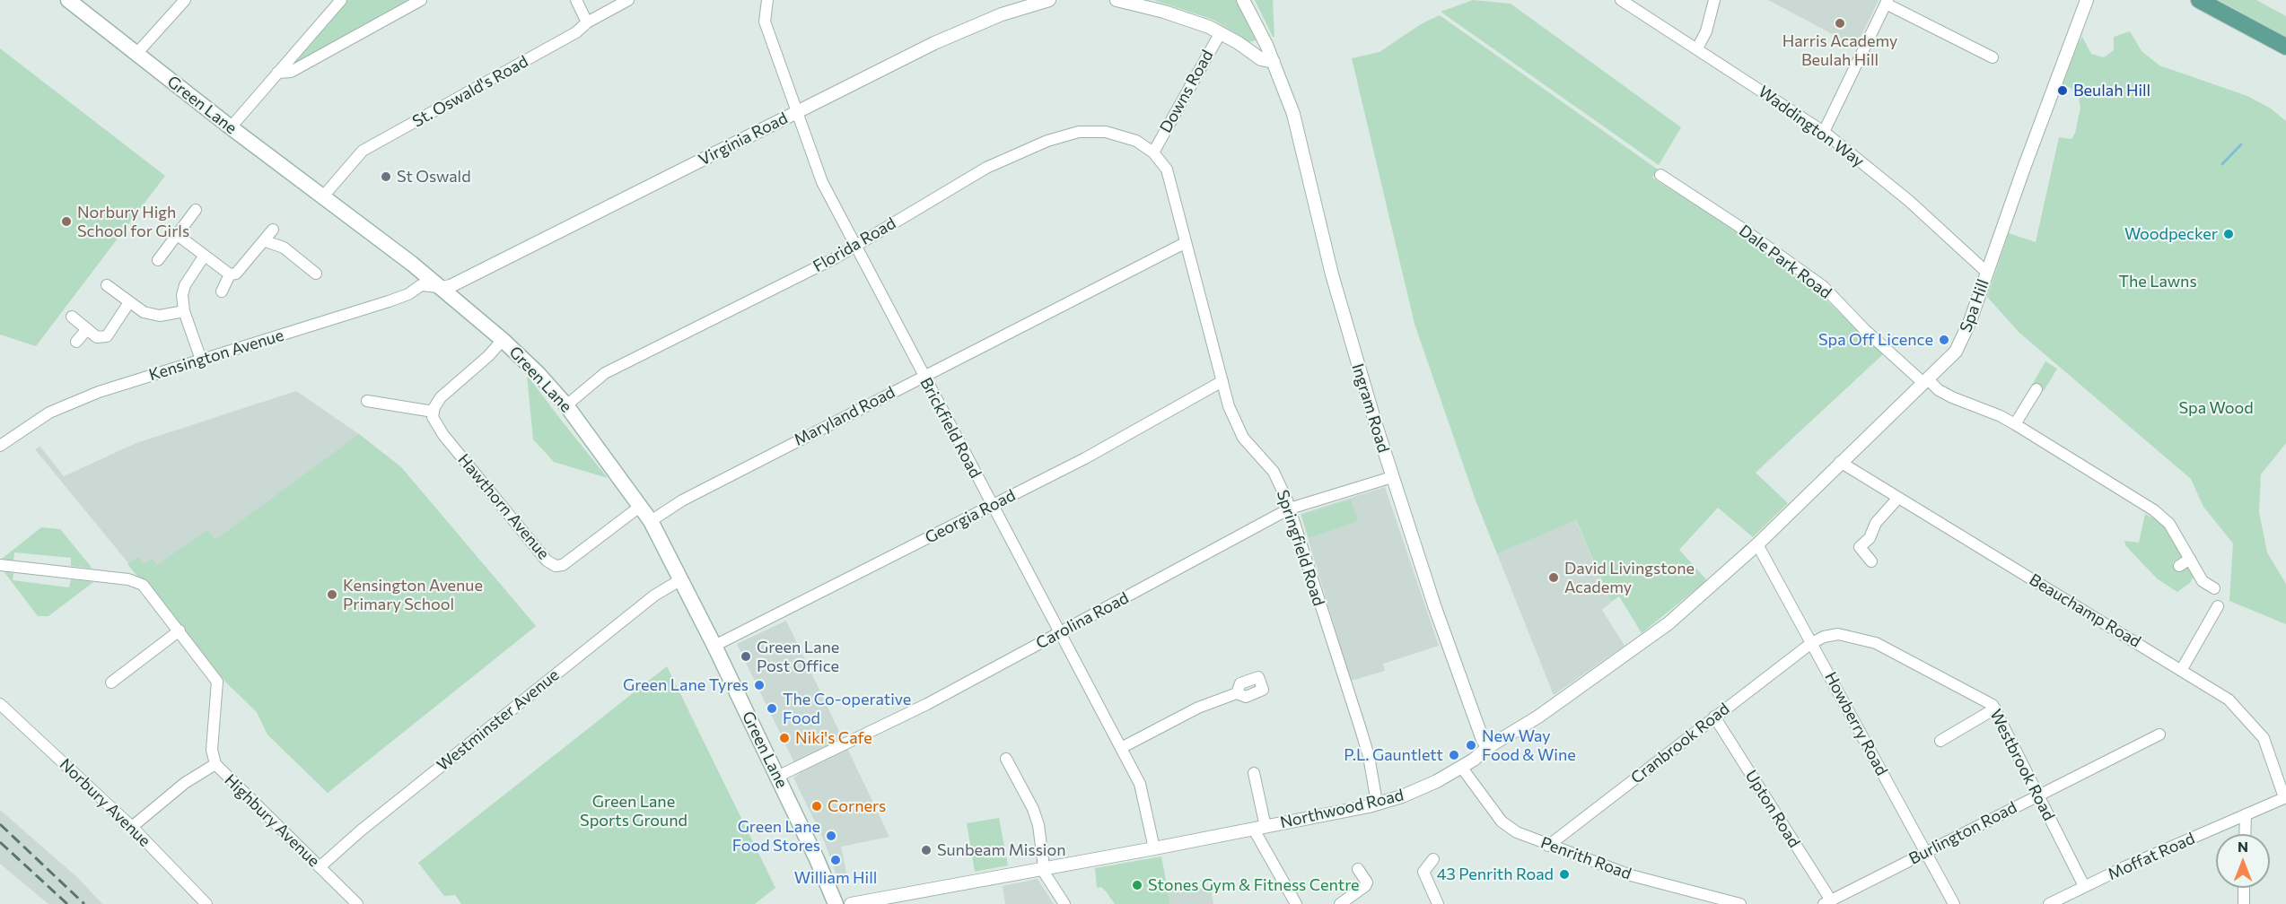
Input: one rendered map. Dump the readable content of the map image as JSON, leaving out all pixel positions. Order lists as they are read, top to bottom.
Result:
{
  "streets": {
    "main road": ["Green Lane"],
    "street": [
      "St. Oswald's Road",
      "Downs Road",
      "Waddington Way",
      "Virginia Road",
      "Florida Road",
      "Dale Park Road",
      "Spa Hill",
      "Kensington Avenue",
      "Ingram Road",
      "Maryland Road",
      "Brickfield Road",
      "Hawthorn Avenue",
      "Georgia Road",
      "Springfield Road",
      "Beauchamp Road",
      "Carolina Road",
      "Westminster Avenue",
      "Howberry Road",
      "Cranbrook Road",
      "Westbrook Road",
      "Norbury Avenue",
      "Northwood Road",
      "Upton Road",
      "Highbury Avenue",
      "Burlington Road",
      "Moffat Road",
      "Penrith Road"
    ]
  },
  "crossings": [
    ["St. Oswald's Road", "Green Lane"],
    ["Downs Road", "Florida Road"],
    ["Downs Road", "Springfield Road"],
    ["Green Lane", "Virginia Road"],
    ["Green Lane", "Florida Road"],
    ["Green Lane", "Kensington Avenue"],
    ["Green Lane", "Maryland Road"],
    ["Green Lane", "Hawthorn Avenue"],
    ["Green Lane", "Georgia Road"],
    ["Green Lane", "Carolina Road"],
    ["Green Lane", "Westminster Avenue"],
    ["Waddington Way", "Spa Hill"],
    ["Virginia Road", "Kensington Avenue"],
    ["Virginia Road", "Brickfield Road"],
    ["Florida Road", "Brickfield Road"],
    ["Florida Road", "Springfield Road"],
    ["Dale Park Road", "Spa Hill"],
    ["Spa Hill", "Beauchamp Road"],
    ["Spa Hill", "Howberry Road"],
    ["Spa Hill", "Northwood Road"],
    ["Ingram Road", "Carolina Road"],
    ["Ingram Road", "Northwood Road"],
    ["Maryland Road", "Brickfield Road"],
    ["Maryland Road", "Springfield Road"],
    ["Brickfield Road", "Georgia Road"],
    ["Brickfield Road", "Carolina Road"],
    ["Brickfield Road", "Northwood Road"],
    ["Georgia Road", "Springfield Road"],
    ["Springfield Road", "Carolina Road"],
    ["Springfield Road", "Northwood Road"],
    ["Beauchamp Road", "Moffat Road"],
    ["Westminster Avenue", "Highbury Avenue"],
    ["Howberry Road", "Cranbrook Road"],
    ["Howberry Road", "Westbrook Road"],
    ["Howberry Road", "Northwood Road"],
    ["Howberry Road", "Burlington Road"],
    ["Cranbrook Road", "Westbrook Road"],
    ["Cranbrook Road", "Upton Road"],
    ["Cranbrook Road", "Penrith Road"],
    ["Westbrook Road", "Burlington Road"],
    ["Westbrook Road", "Moffat Road"],
    ["Norbury Avenue", "Highbury Avenue"],
    ["Northwood Road", "Penrith Road"],
    ["Upton Road", "Burlington Road"]
  ],
  "parks": ["The Lawns", "Spa Wood", "Green Lane Sports Ground"],
  "places": [
    "Harris Academy Beulah Hill",
    "Beulah Hill",
    "St Oswald",
    "Norbury High School for Girls",
    "Woodpecker",
    "Spa Off Licence",
    "David Livingstone Academy",
    "Kensington Avenue Primary School",
    "Green Lane Post Office",
    "Green Lane Tyres",
    "The Co-operative Food",
    "Niki's Cafe",
    "New Way Food & Wine",
    "P.L. Gauntlett",
    "Corners",
    "Green Lane Food Stores",
    "Sunbeam Mission",
    "William Hill",
    "43 Penrith Road",
    "Stones Gym & Fitness Centre"
  ],
  "north": "top"
}
